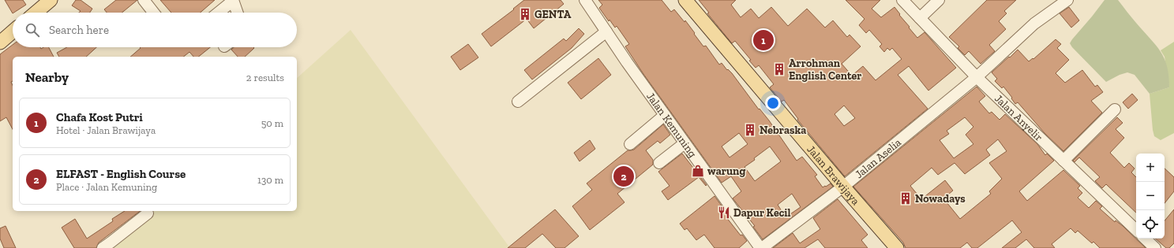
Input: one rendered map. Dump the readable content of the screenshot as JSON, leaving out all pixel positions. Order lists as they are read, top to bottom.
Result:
{
  "streets": {
    "main road": ["Jalan Brawijaya"],
    "street": ["Jalan Anyelir", "Jalan Kemuning", "Jalan Aselia"]
  },
  "crossings": [
    ["Jalan Anyelir", "Jalan Aselia"],
    ["Jalan Kemuning", "Jalan Aselia"],
    ["Jalan Aselia", "Jalan Brawijaya"]
  ],
  "places": {
    "building": [
      "GENTA",
      "Arrohman English Center",
      "Nebraska",
      "Nowadays"
    ],
    "shop": ["warung"],
    "restaurant": ["Dapur Kecil"]
  },
  "page": {
    "search": "Search here",
    "pins": ["1", "2"],
    "heading": ["Nearby", "2 results"],
    "list": [
      {
        "mark": "1",
        "name": "Chafa Kost Putri",
        "note": "Hotel · Jalan Brawijaya",
        "value": "50 m"
      },
      {
        "mark": "2",
        "name": "ELFAST - English Course",
        "note": "Place · Jalan Kemuning",
        "value": "130 m"
      }
    ],
    "map_buttons": ["+", "−"]
  }
}
